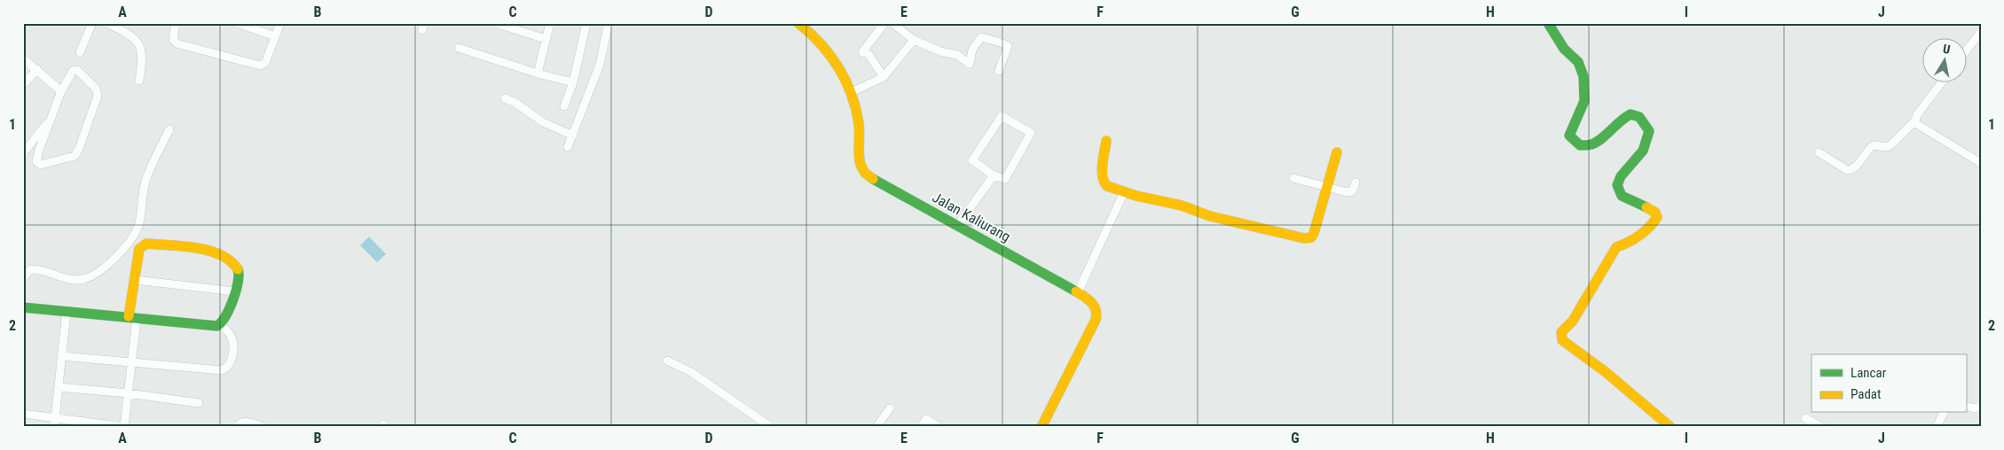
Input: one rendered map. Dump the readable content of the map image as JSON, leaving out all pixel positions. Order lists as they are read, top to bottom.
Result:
{
  "streets": {
    "street": ["Jalan Kaliurang"]
  },
  "legend": ["Lancar", "Padat"],
  "north": "top",
  "grid": {
    "columns": [
      "A",
      "B",
      "C",
      "D",
      "E",
      "F",
      "G",
      "H",
      "I",
      "J"
    ],
    "rows": ["1", "2"]
  }
}
